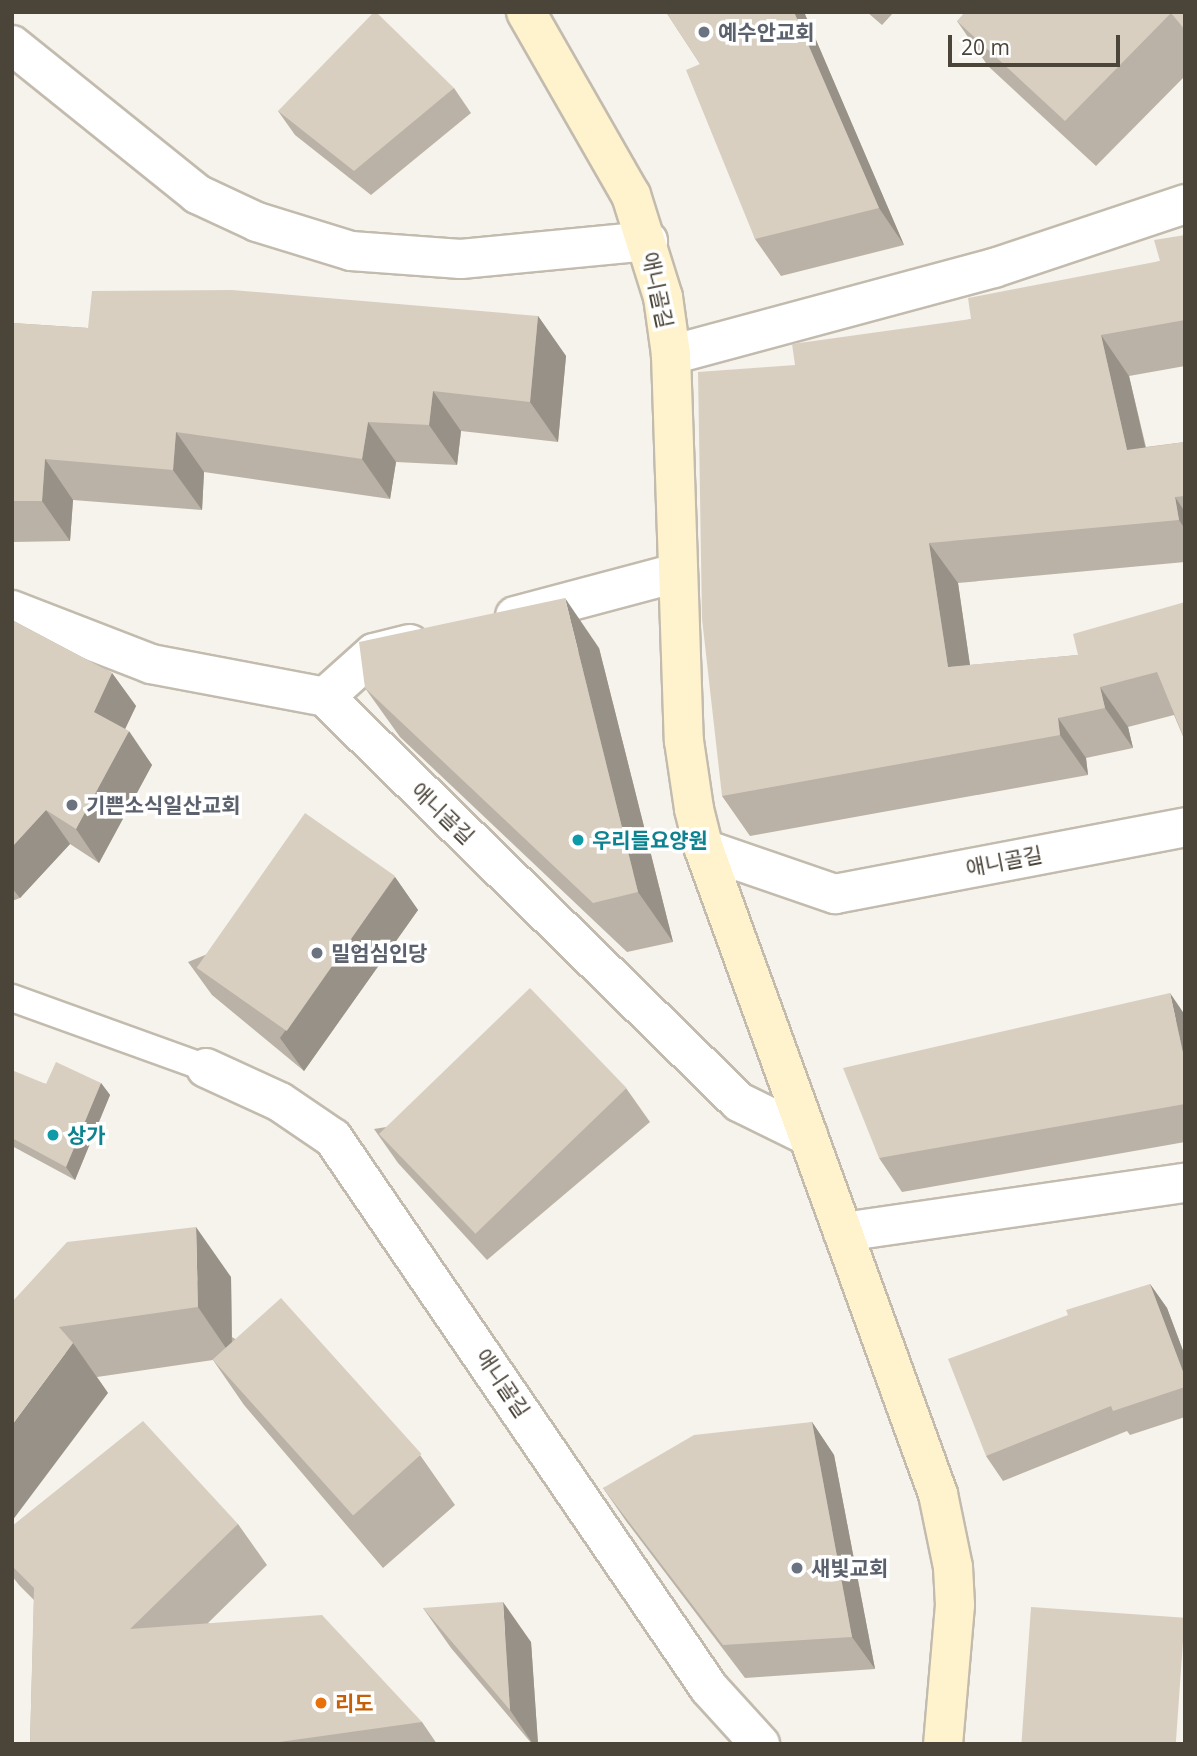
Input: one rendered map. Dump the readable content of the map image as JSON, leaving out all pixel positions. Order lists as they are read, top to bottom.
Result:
{
  "streets": {
    "street": ["애니골길"]
  },
  "places": [
    "예수안교회",
    "기쁜소식일산교회",
    "우리들요양원",
    "밀엄심인당",
    "상가",
    "새빛교회",
    "리도"
  ],
  "scale_bar": "20 m"
}
